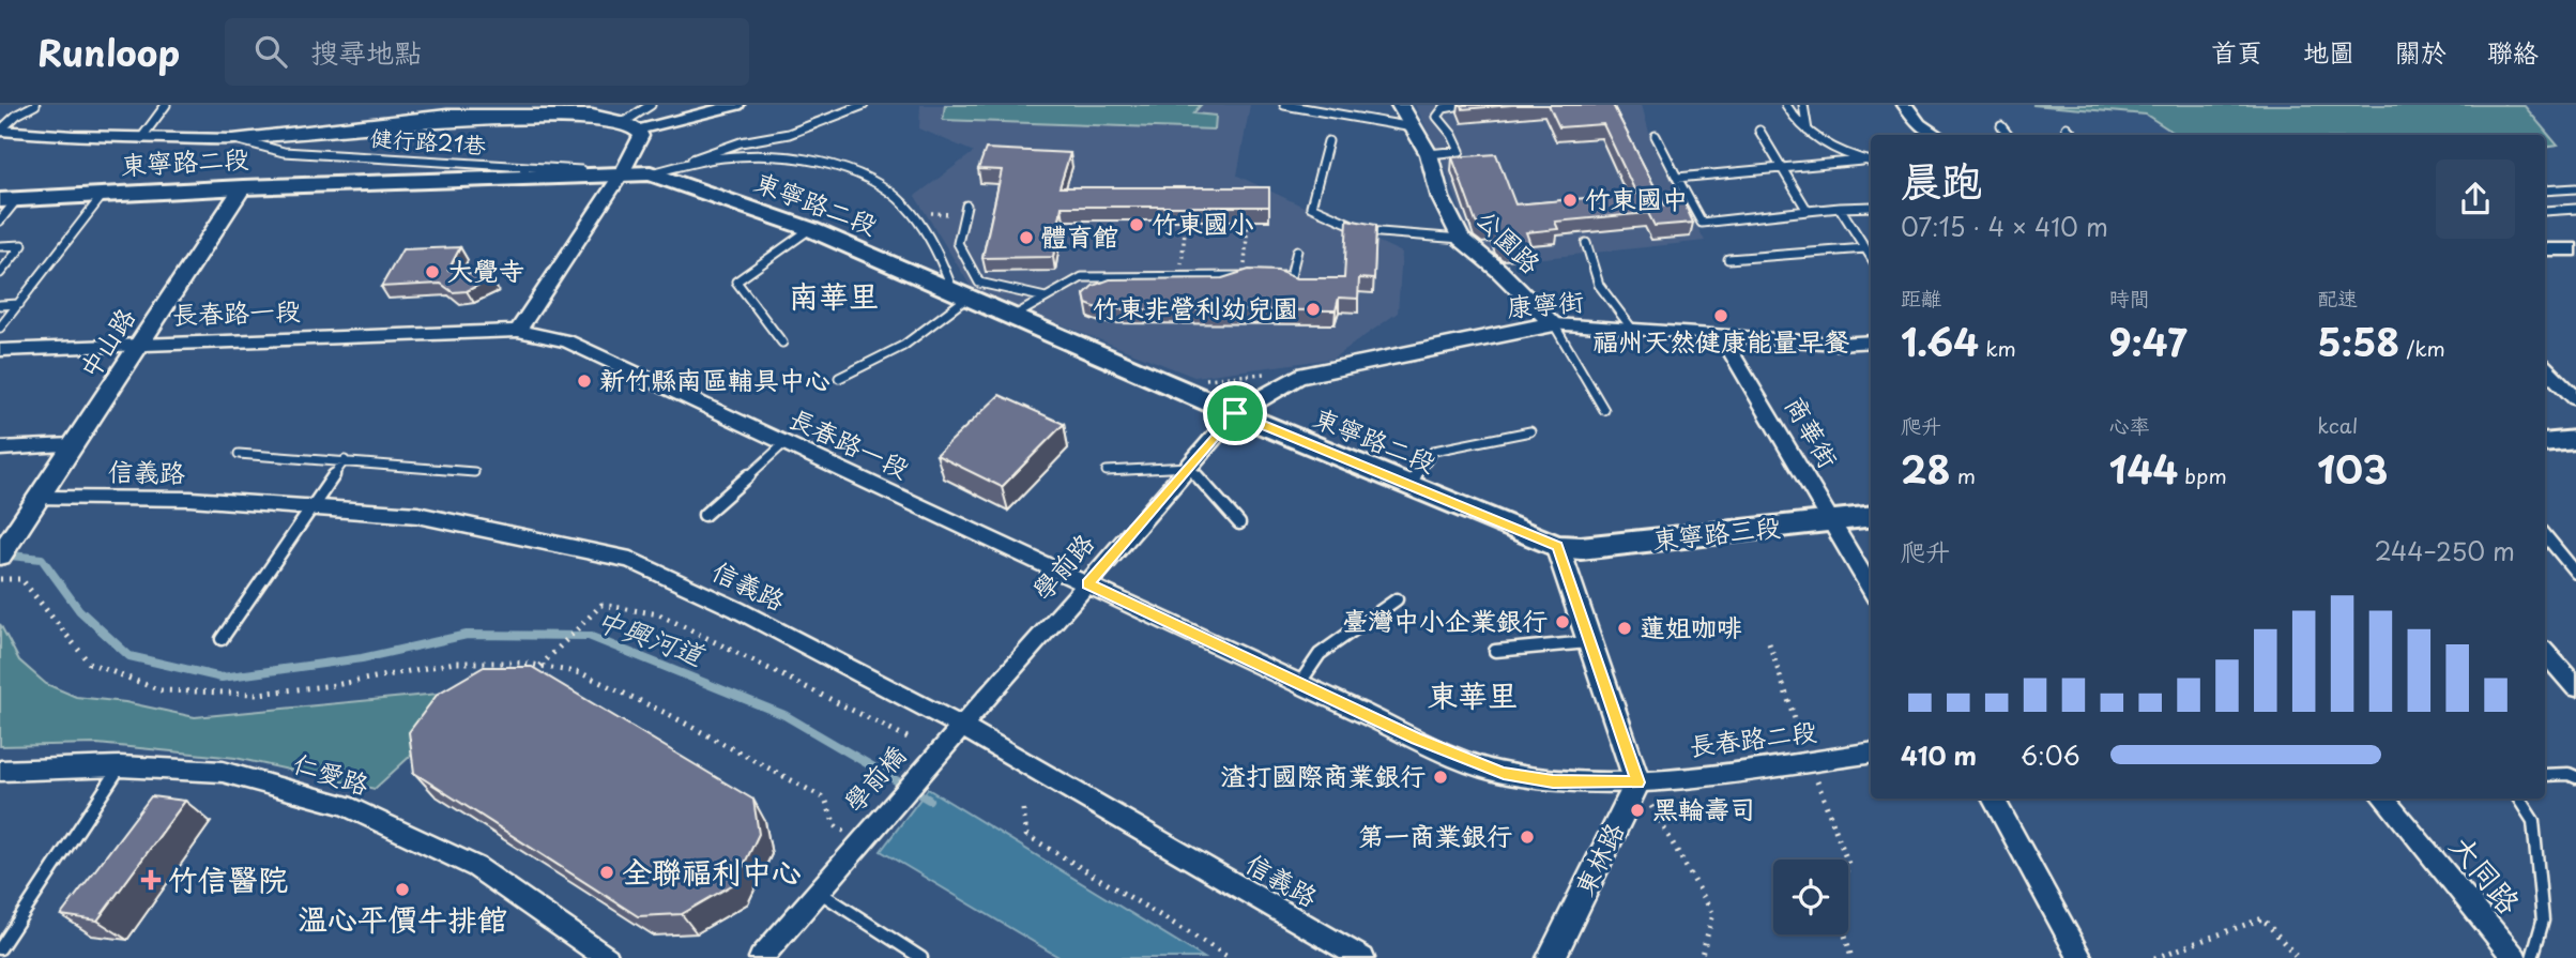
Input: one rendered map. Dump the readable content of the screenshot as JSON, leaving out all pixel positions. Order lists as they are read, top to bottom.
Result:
{
  "streets": {
    "main road": ["東寧路二段", "東寧路三段"],
    "street": [
      "公園路",
      "康寧街",
      "長春路一段",
      "中山路",
      "商華街",
      "信義路",
      "學前路",
      "長春路二段",
      "仁愛路",
      "學前橋",
      "東林路",
      "大同路"
    ],
    "lane": ["健行路21巷"]
  },
  "crossings": [
    ["健行路21巷", "東寧路二段"],
    ["東寧路二段", "康寧街"],
    ["東寧路二段", "中山路"],
    ["東寧路二段", "東寧路三段"],
    ["東寧路二段", "學前路"],
    ["公園路", "康寧街"],
    ["康寧街", "商華街"],
    ["康寧街", "學前路"],
    ["長春路一段", "中山路"],
    ["長春路一段", "學前路"],
    ["長春路一段", "長春路二段"],
    ["長春路一段", "東林路"],
    ["中山路", "信義路"],
    ["商華街", "東寧路三段"],
    ["信義路", "學前路"],
    ["學前路", "學前橋"],
    ["長春路二段", "東林路"]
  ],
  "districts": ["南華里", "東華里"],
  "water": ["中興河道"],
  "places": {
    "other": [
      "竹東國中",
      "竹東國小",
      "體育館",
      "大覺寺",
      "竹東非營利幼兒園",
      "福州天然健康能量早餐",
      "新竹縣南區輔具中心",
      "臺灣中小企業銀行",
      "蓮姐咖啡",
      "渣打國際商業銀行",
      "黑輪壽司",
      "第一商業銀行",
      "全聯福利中心",
      "溫心平價牛排館"
    ],
    "health": ["竹信醫院"]
  },
  "page": {
    "header": "Runloop",
    "search": "搜尋地點",
    "nav": [
      "首頁",
      "地圖",
      "關於",
      "聯絡"
    ],
    "heading": ["晨跑", "07:15 · 4 × 410 m"],
    "stats": [
      ["距離", "1.64 km"],
      ["時間", "9:47"],
      ["配速", "5:58 /km"],
      ["爬升", "28 m"],
      ["心率", "144 bpm"],
      ["kcal", "103"]
    ],
    "chart": ["爬升", "244–250 m"],
    "list": [
      {
        "name": "410 m",
        "note": "6:06"
      }
    ]
  }
}
